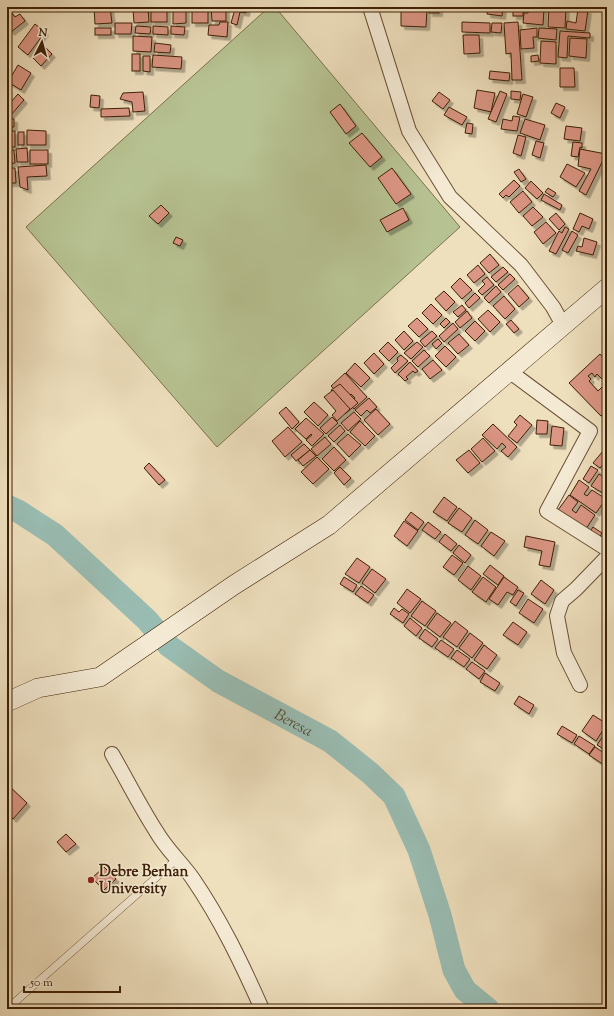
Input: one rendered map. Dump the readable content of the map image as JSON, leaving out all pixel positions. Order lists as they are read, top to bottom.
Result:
{
  "water": ["Beresa"],
  "places": ["Debre Berhan University"],
  "scale_bar": "50 m",
  "north": "top"
}
